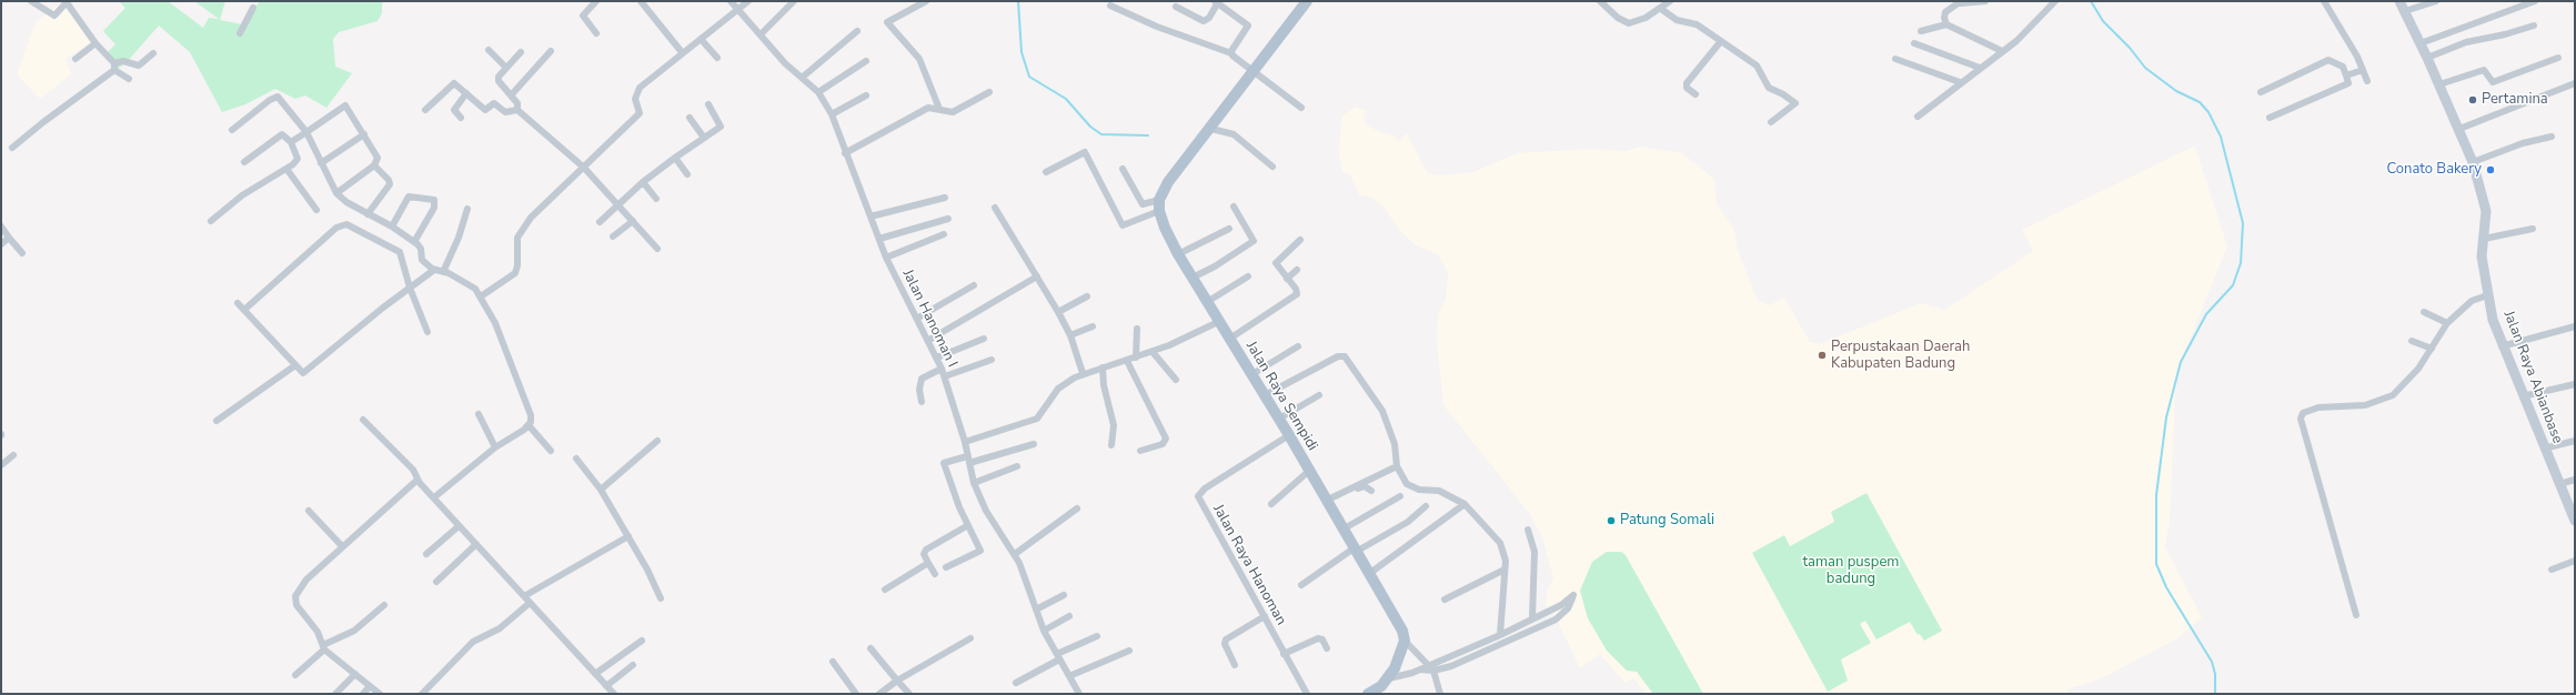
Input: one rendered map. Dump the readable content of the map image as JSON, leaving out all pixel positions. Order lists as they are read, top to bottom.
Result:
{
  "streets": {
    "main road": ["Jalan Raya Abianbase", "Jalan Raya Sempidi"],
    "street": ["Jalan Hanoman I", "Jalan Raya Hanoman"]
  },
  "crossings": [
    ["Jalan Raya Sempidi", "Jalan Raya Hanoman"]
  ],
  "parks": ["taman puspem badung"],
  "places": [
    "Pertamina",
    "Conato Bakery",
    "Perpustakaan Daerah Kabupaten Badung",
    "Patung Somali"
  ]
}
